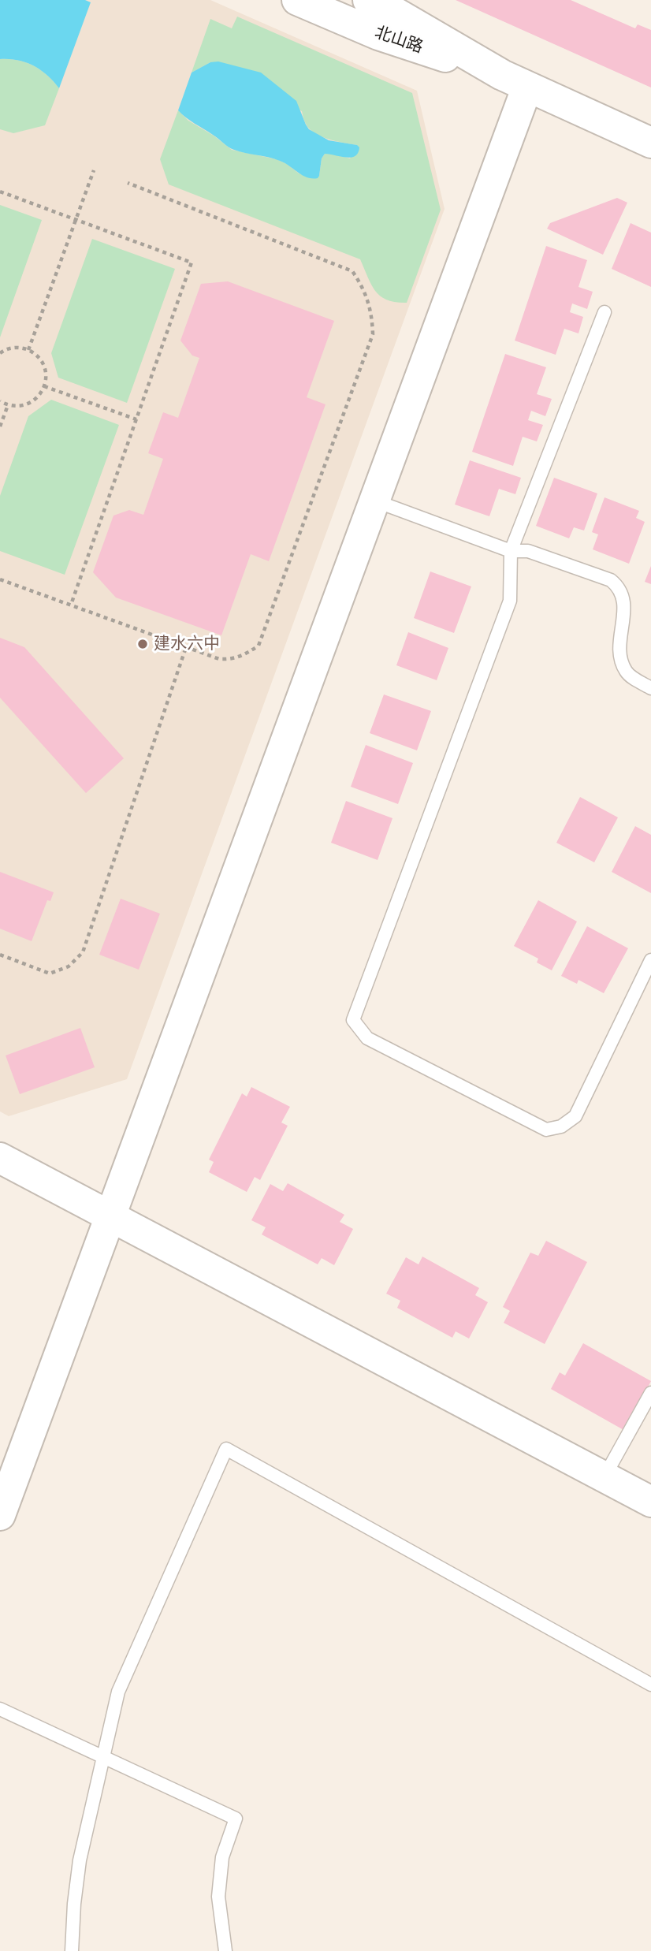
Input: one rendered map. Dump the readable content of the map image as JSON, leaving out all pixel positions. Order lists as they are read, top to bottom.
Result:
{
  "streets": {
    "street": ["北山路"]
  },
  "places": ["建水六中"]
}
